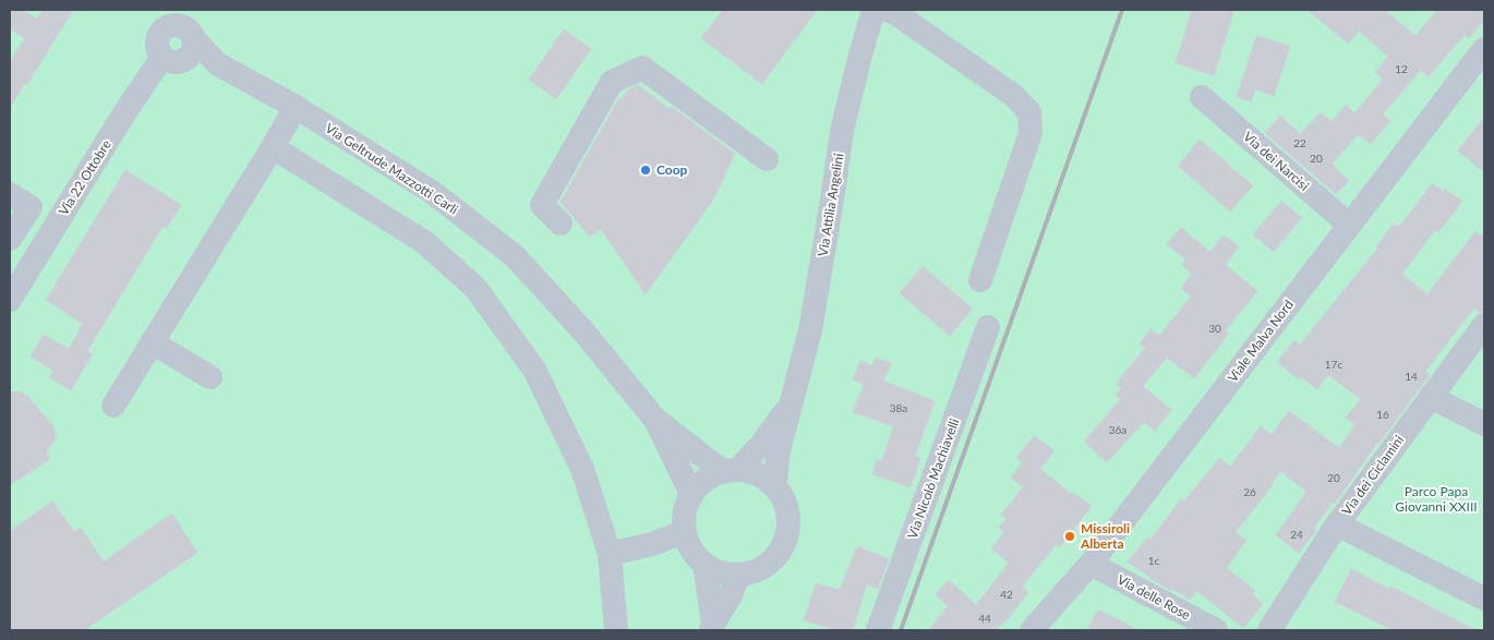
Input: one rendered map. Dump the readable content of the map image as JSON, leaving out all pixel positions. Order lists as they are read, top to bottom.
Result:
{
  "streets": {
    "street": [
      "Via dei Narcisi",
      "Via Geltrude Mazzotti Carli",
      "Via 22 Ottobre",
      "Via Attilia Angelini",
      "Viale Malva Nord",
      "Via dei Ciclamini",
      "Via Nicolò Machiavelli",
      "Via delle Rose"
    ]
  },
  "crossings": [
    ["Via dei Narcisi", "Viale Malva Nord"],
    ["Via Geltrude Mazzotti Carli", "Via 22 Ottobre"],
    ["Via Geltrude Mazzotti Carli", "Via Attilia Angelini"],
    ["Viale Malva Nord", "Via delle Rose"]
  ],
  "parks": ["Parco Papa Giovanni XXIII"],
  "places": ["Coop", "Missiroli Alberta"],
  "house_numbers": [
    "12",
    "22",
    "20",
    "30",
    "17c",
    "14",
    "38a",
    "16",
    "36a",
    "20",
    "26",
    "24",
    "1c",
    "42",
    "44"
  ]
}
